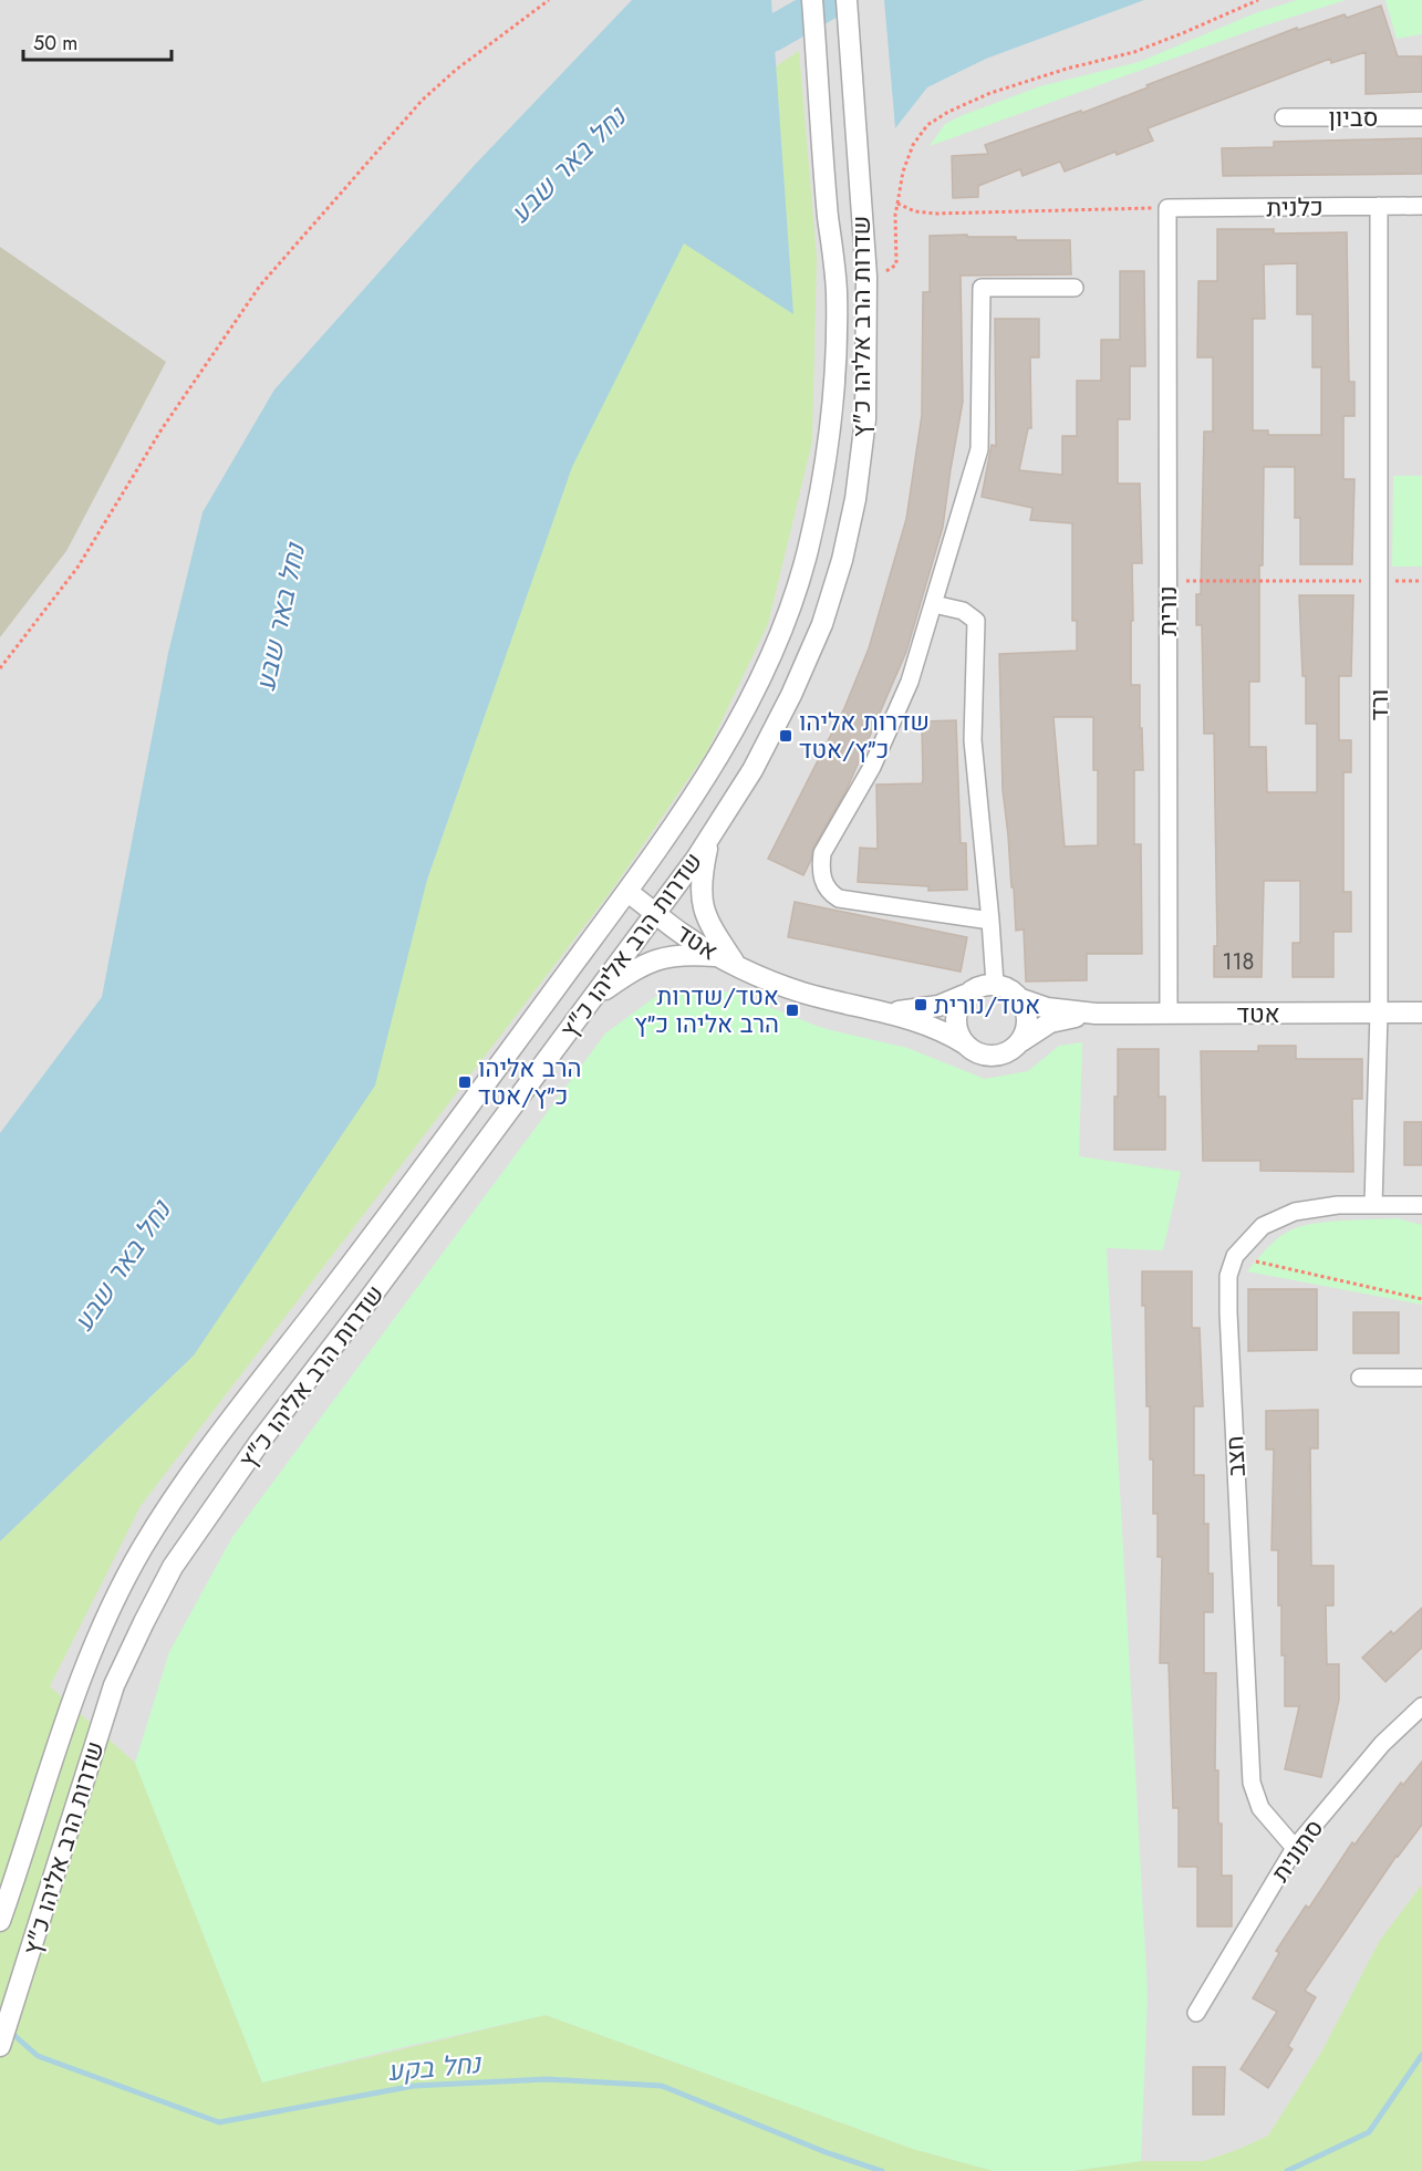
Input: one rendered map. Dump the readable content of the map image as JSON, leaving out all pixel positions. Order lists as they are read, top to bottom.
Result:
{
  "streets": {
    "street": [
      "סביון",
      "כלנית",
      "שדרות הרב אליהו כ\"ץ",
      "נורית",
      "ורד",
      "אטד",
      "חצב",
      "סתונית"
    ]
  },
  "crossings": [
    ["כלנית", "נורית"],
    ["כלנית", "ורד"],
    ["שדרות הרב אליהו כ\"ץ", "אטד"],
    ["נורית", "אטד"],
    ["ורד", "אטד"],
    ["חצב", "סתונית"]
  ],
  "water": ["נחל באר שבע", "נחל בקע"],
  "places": {
    "transit": [
      "שדרות אליהו כ״ץ/אטד",
      "אטד/נורית",
      "אטד/שדרות הרב אליהו כ״ץ",
      "הרב אליהו כ״ץ/אטד"
    ]
  },
  "house_numbers": ["118"],
  "scale_bar": "50 m"
}
